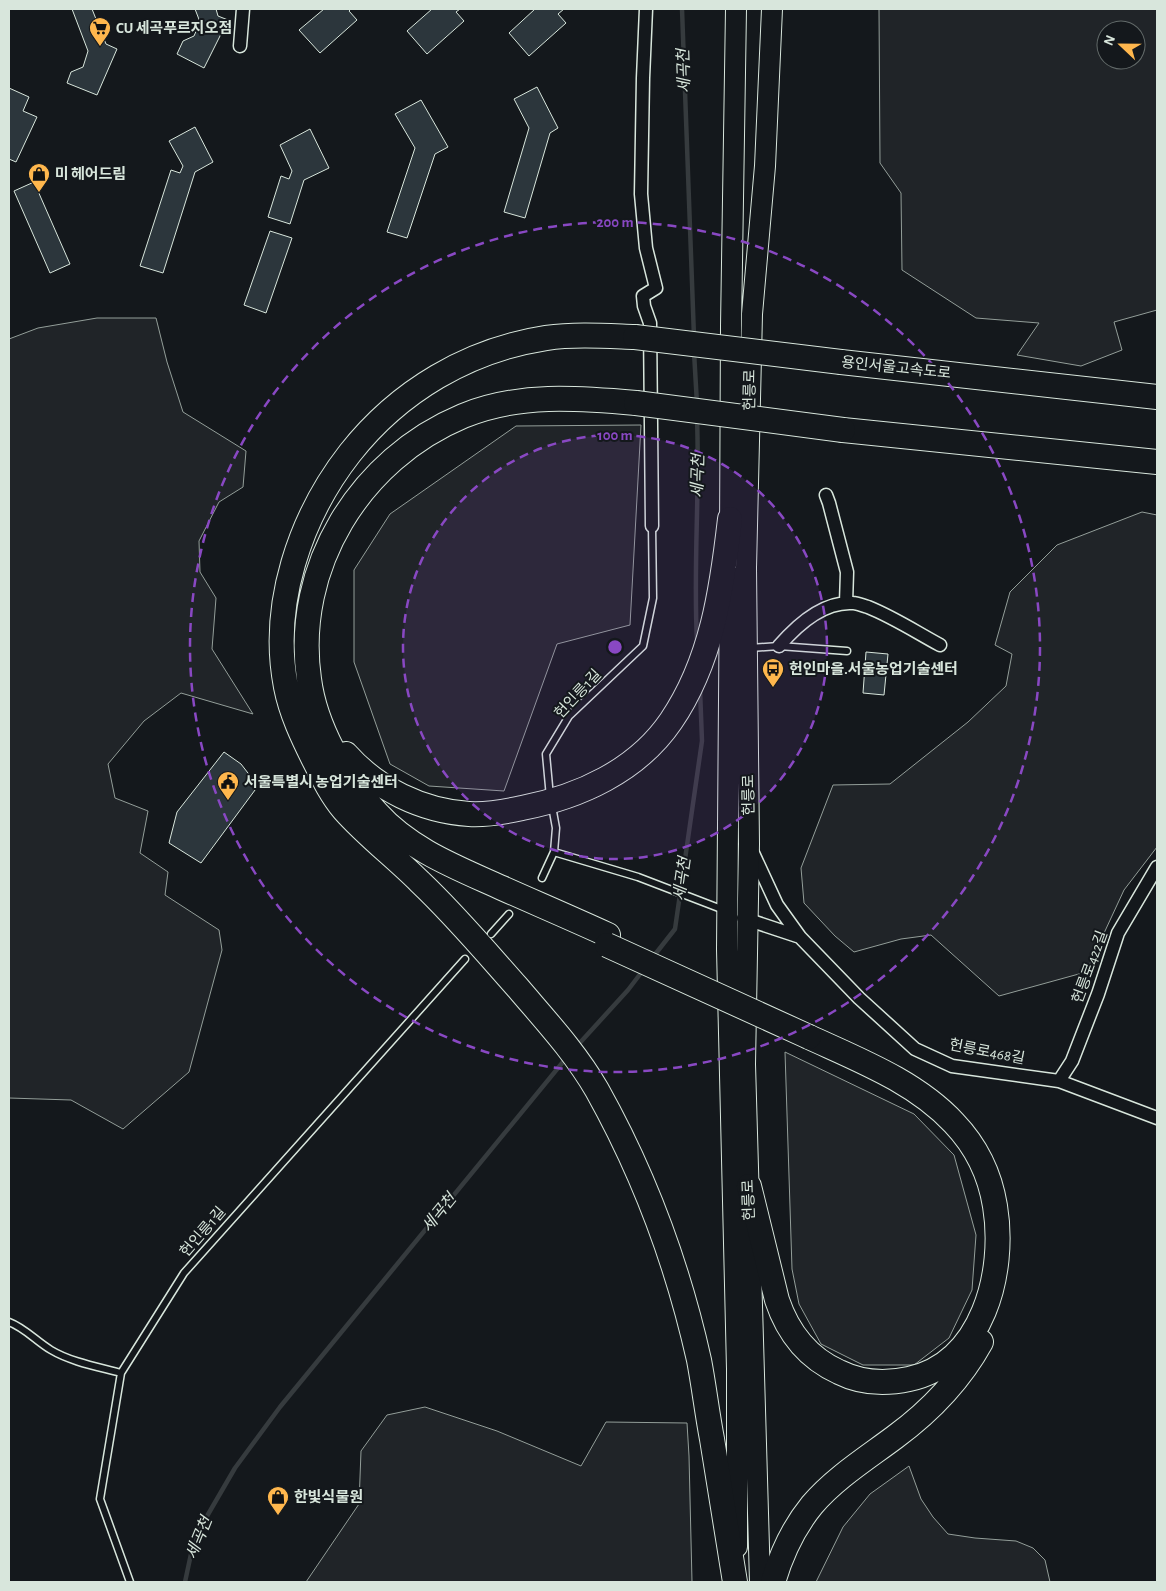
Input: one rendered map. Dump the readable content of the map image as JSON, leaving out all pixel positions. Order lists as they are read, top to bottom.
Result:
{
  "streets": {
    "highway": ["용인서울고속도로"],
    "main road": ["헌릉로"],
    "street": ["헌릉로422길", "헌릉로468길"],
    "lane": ["헌인릉1길"]
  },
  "crossings": [
    ["헌릉로", "헌릉로468길"],
    ["헌릉로422길", "헌릉로468길"]
  ],
  "water": ["세곡천"],
  "places": {
    "supermarket": ["CU 세곡푸르지오점"],
    "shop": ["미 헤어드림", "한빛식물원"],
    "bus stop": ["헌인마을.서울농업기술센터"],
    "public building": ["서울특별시 농업기술센터"]
  },
  "north": "left",
  "rings": ["200 m", "100 m"]
}
